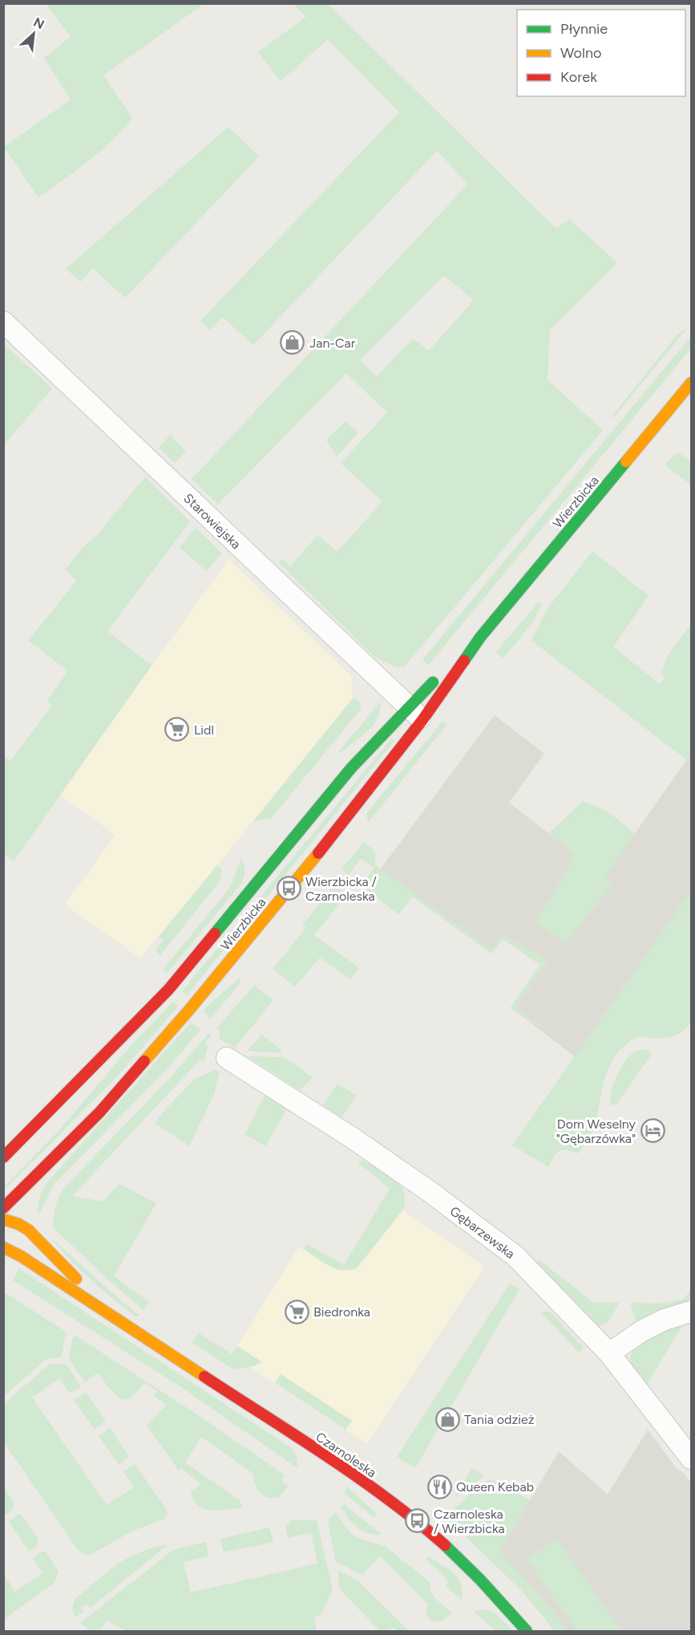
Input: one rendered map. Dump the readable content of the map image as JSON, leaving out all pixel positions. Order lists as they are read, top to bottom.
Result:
{
  "streets": {
    "street": [
      "Wierzbicka",
      "Starowiejska",
      "Gębarzewska",
      "Czarnoleska"
    ]
  },
  "crossings": [
    ["Wierzbicka", "Starowiejska"]
  ],
  "places": {
    "shop": ["Jan-Car", "Tania odzież"],
    "supermarket": ["Lidl", "Biedronka"],
    "bus stop": ["Wierzbicka / Czarnoleska", "Czarnoleska / Wierzbicka"],
    "hotel": ["Dom Weselny \"Gębarzówka\""],
    "restaurant": ["Queen Kebab"]
  },
  "legend": ["Płynnie", "Wolno", "Korek"],
  "north": "top right"
}
